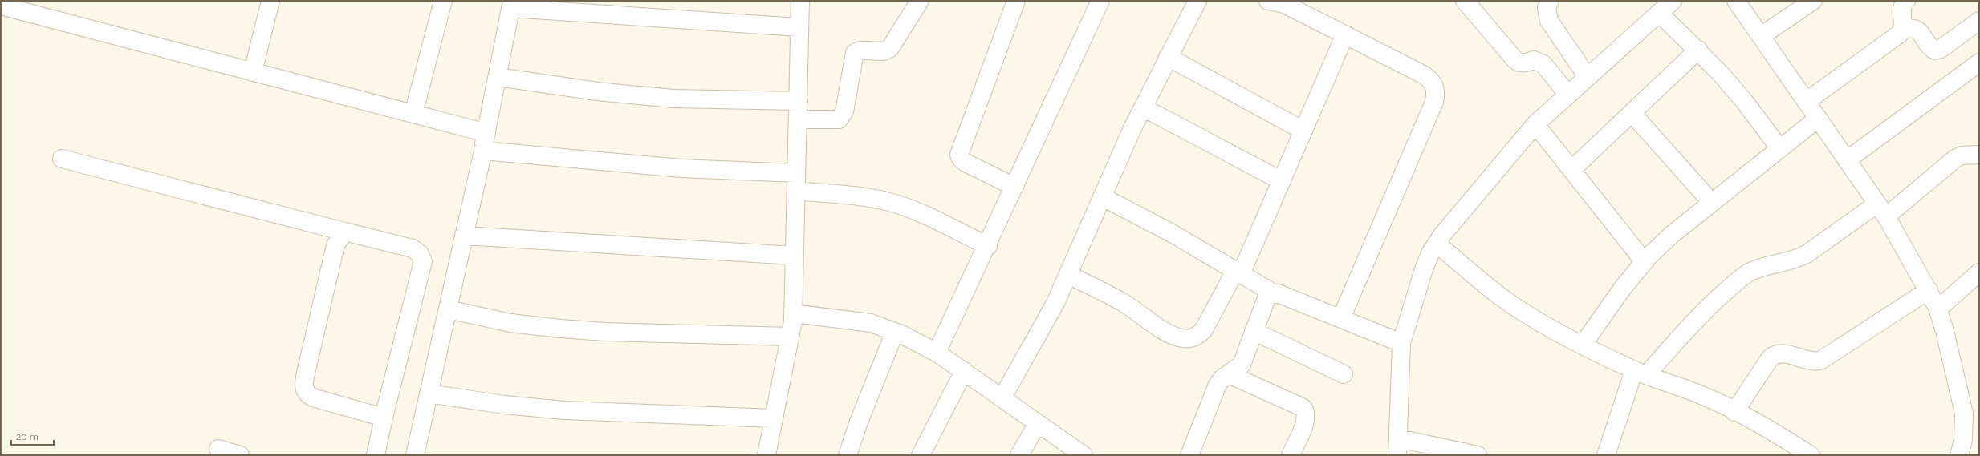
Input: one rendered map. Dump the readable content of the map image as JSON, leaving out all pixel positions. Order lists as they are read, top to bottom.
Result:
{
  "scale_bar": "20 m"
}
